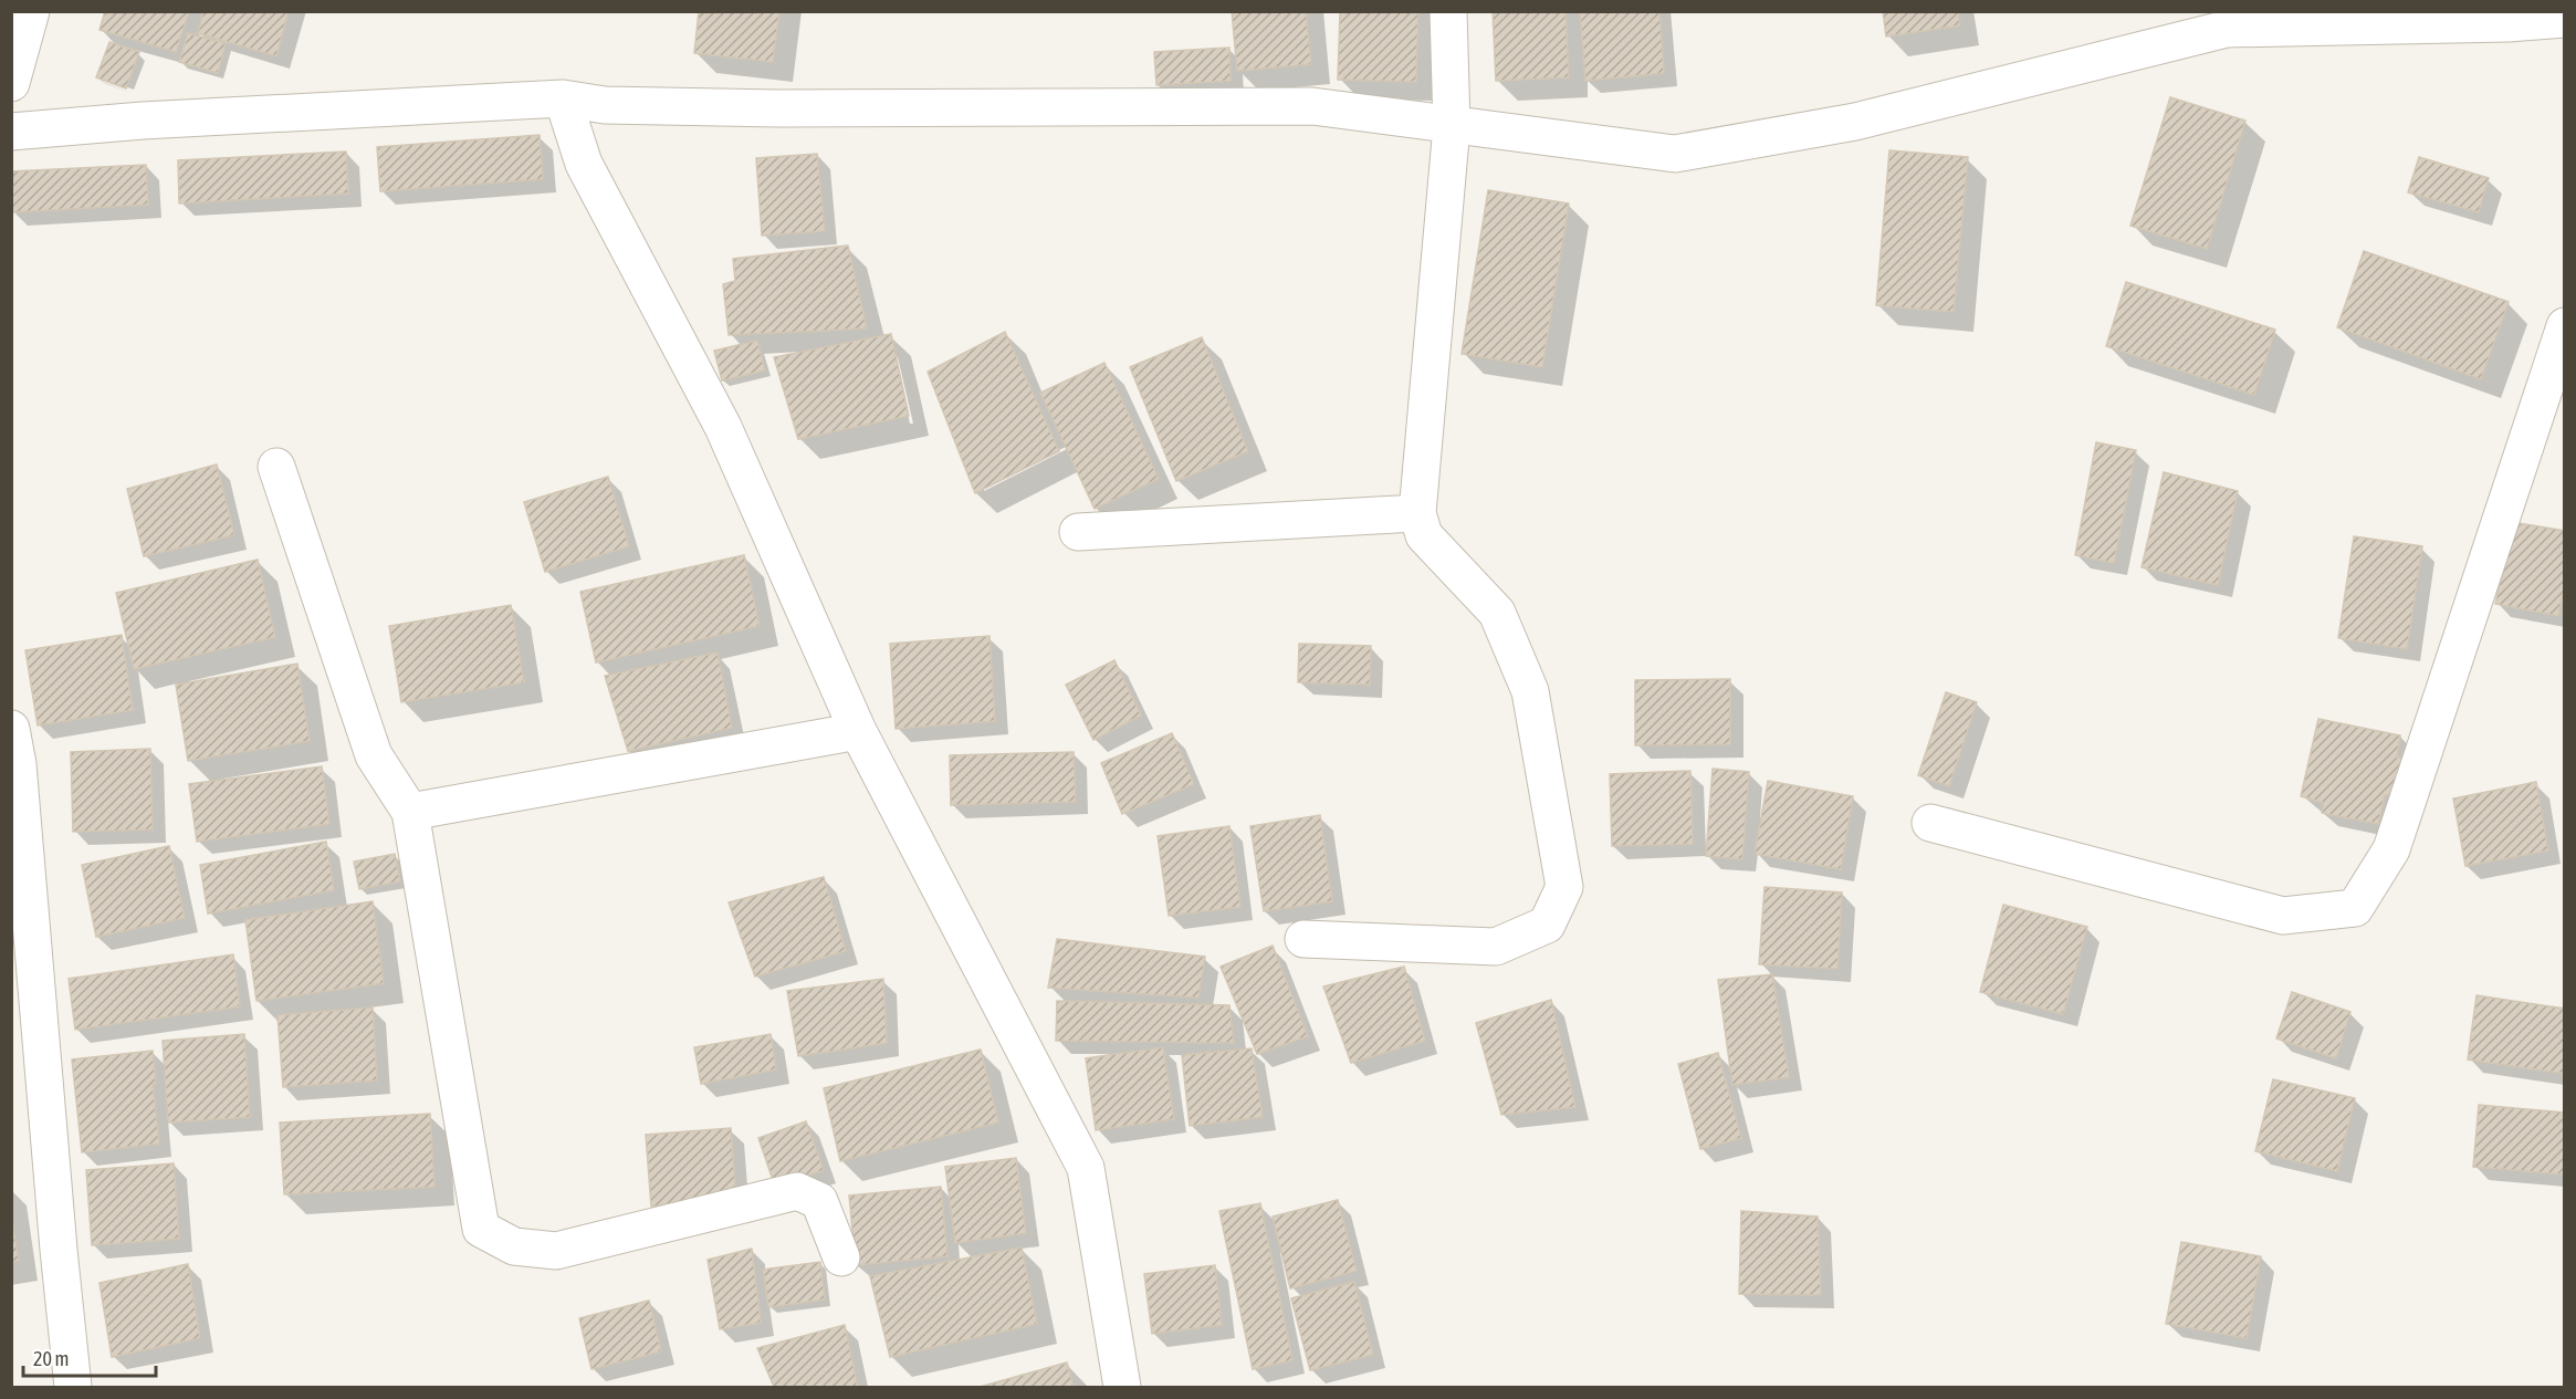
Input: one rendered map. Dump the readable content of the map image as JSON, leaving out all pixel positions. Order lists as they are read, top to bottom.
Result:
{
  "scale_bar": "20 m"
}
